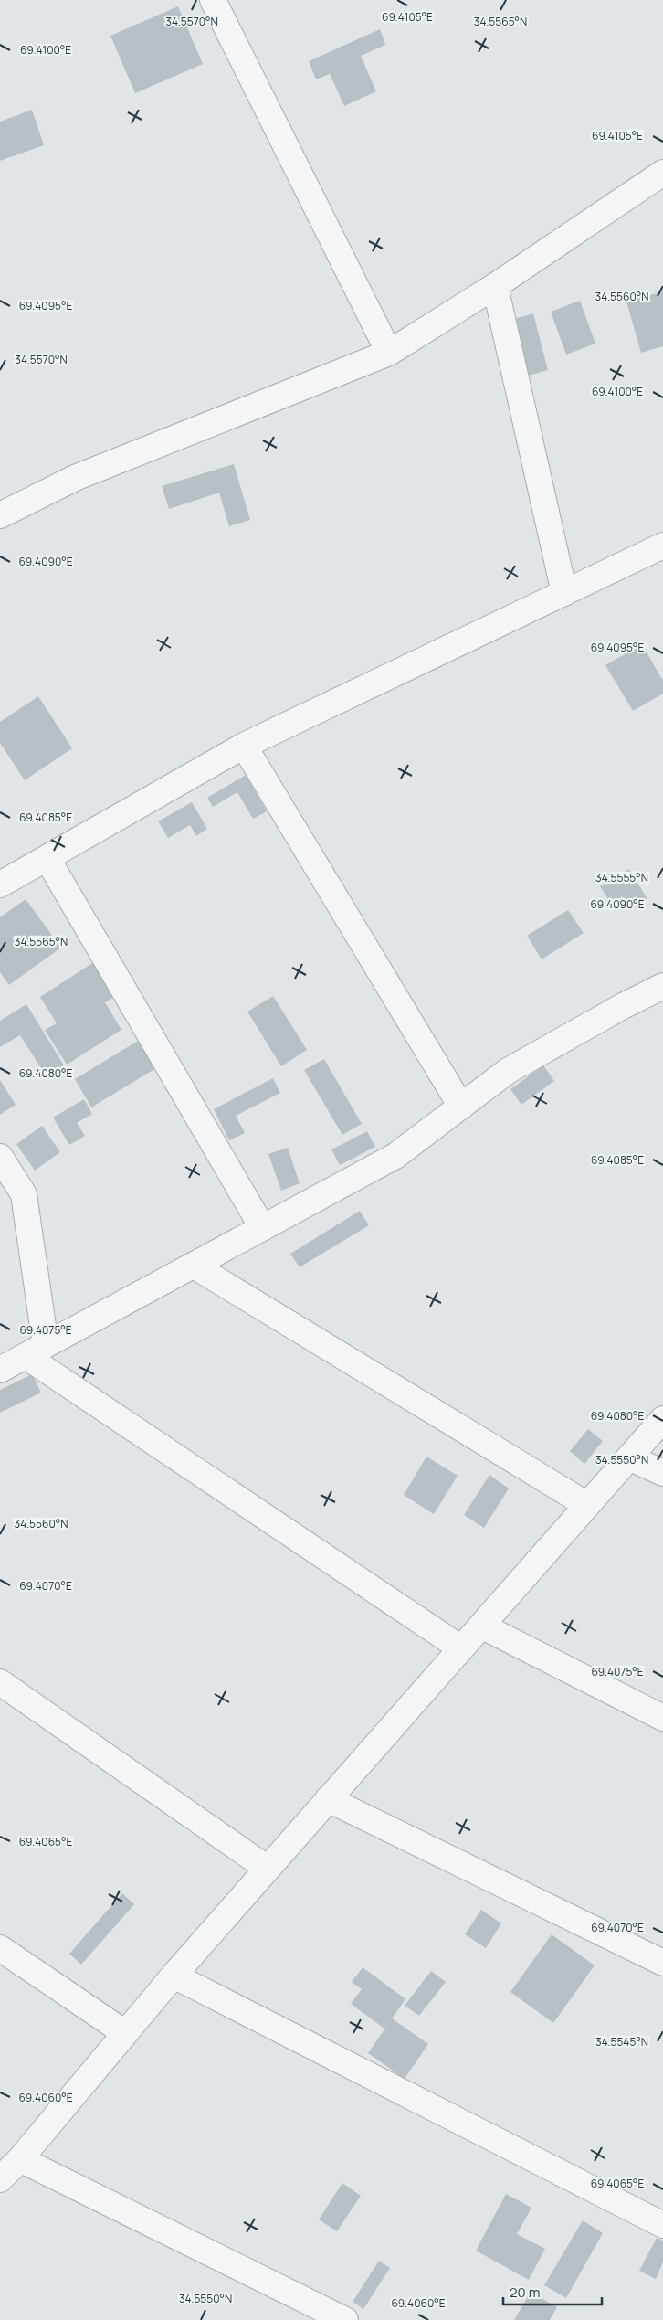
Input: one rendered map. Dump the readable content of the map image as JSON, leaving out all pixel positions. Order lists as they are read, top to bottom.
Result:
{
  "scale_bar": "20 m",
  "coordinates": [
    "69.4105°E",
    "34.5570°N",
    "34.5565°N",
    "69.4100°E",
    "34.5560°N",
    "69.4095°E",
    "69.4090°E",
    "69.4085°E",
    "34.5555°N",
    "69.4080°E",
    "69.4075°E",
    "34.5550°N",
    "69.4070°E",
    "69.4065°E",
    "34.5545°N",
    "69.4060°E"
  ]
}
